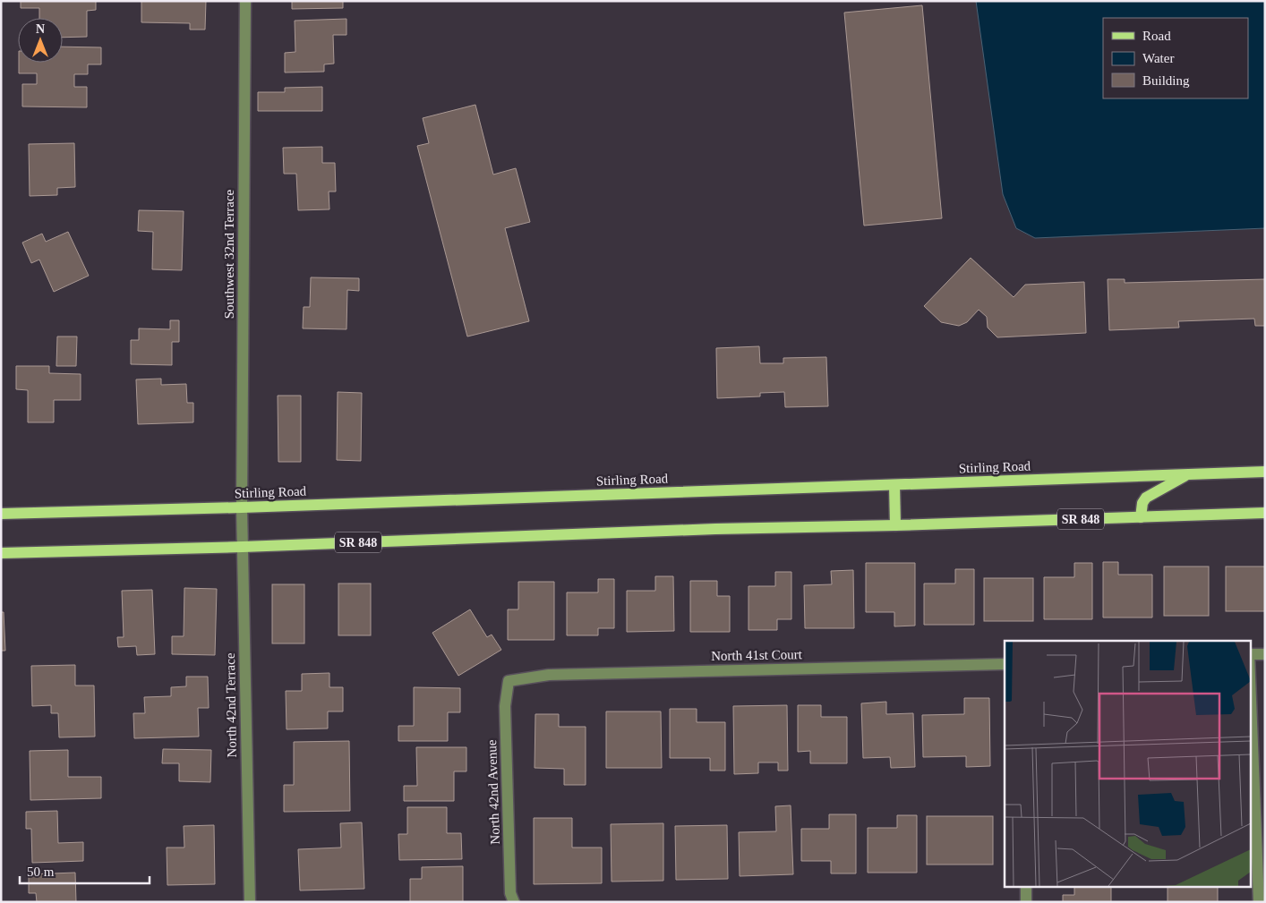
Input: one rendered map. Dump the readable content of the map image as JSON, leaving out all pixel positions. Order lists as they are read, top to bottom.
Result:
{
  "streets": {
    "main road": ["Stirling Road", "SR 848"],
    "street": [
      "Southwest 32nd Terrace",
      "North 41st Court",
      "North 42nd Terrace",
      "North 42nd Avenue"
    ]
  },
  "crossings": [
    ["Southwest 32nd Terrace", "Stirling Road"],
    ["Southwest 32nd Terrace", "North 42nd Terrace"],
    ["Stirling Road", "North 42nd Terrace"],
    ["SR 848", "North 42nd Terrace"],
    ["North 41st Court", "North 42nd Avenue"]
  ],
  "legend": ["Road", "Water", "Building"],
  "scale_bar": "50 m",
  "north": "top"
}
